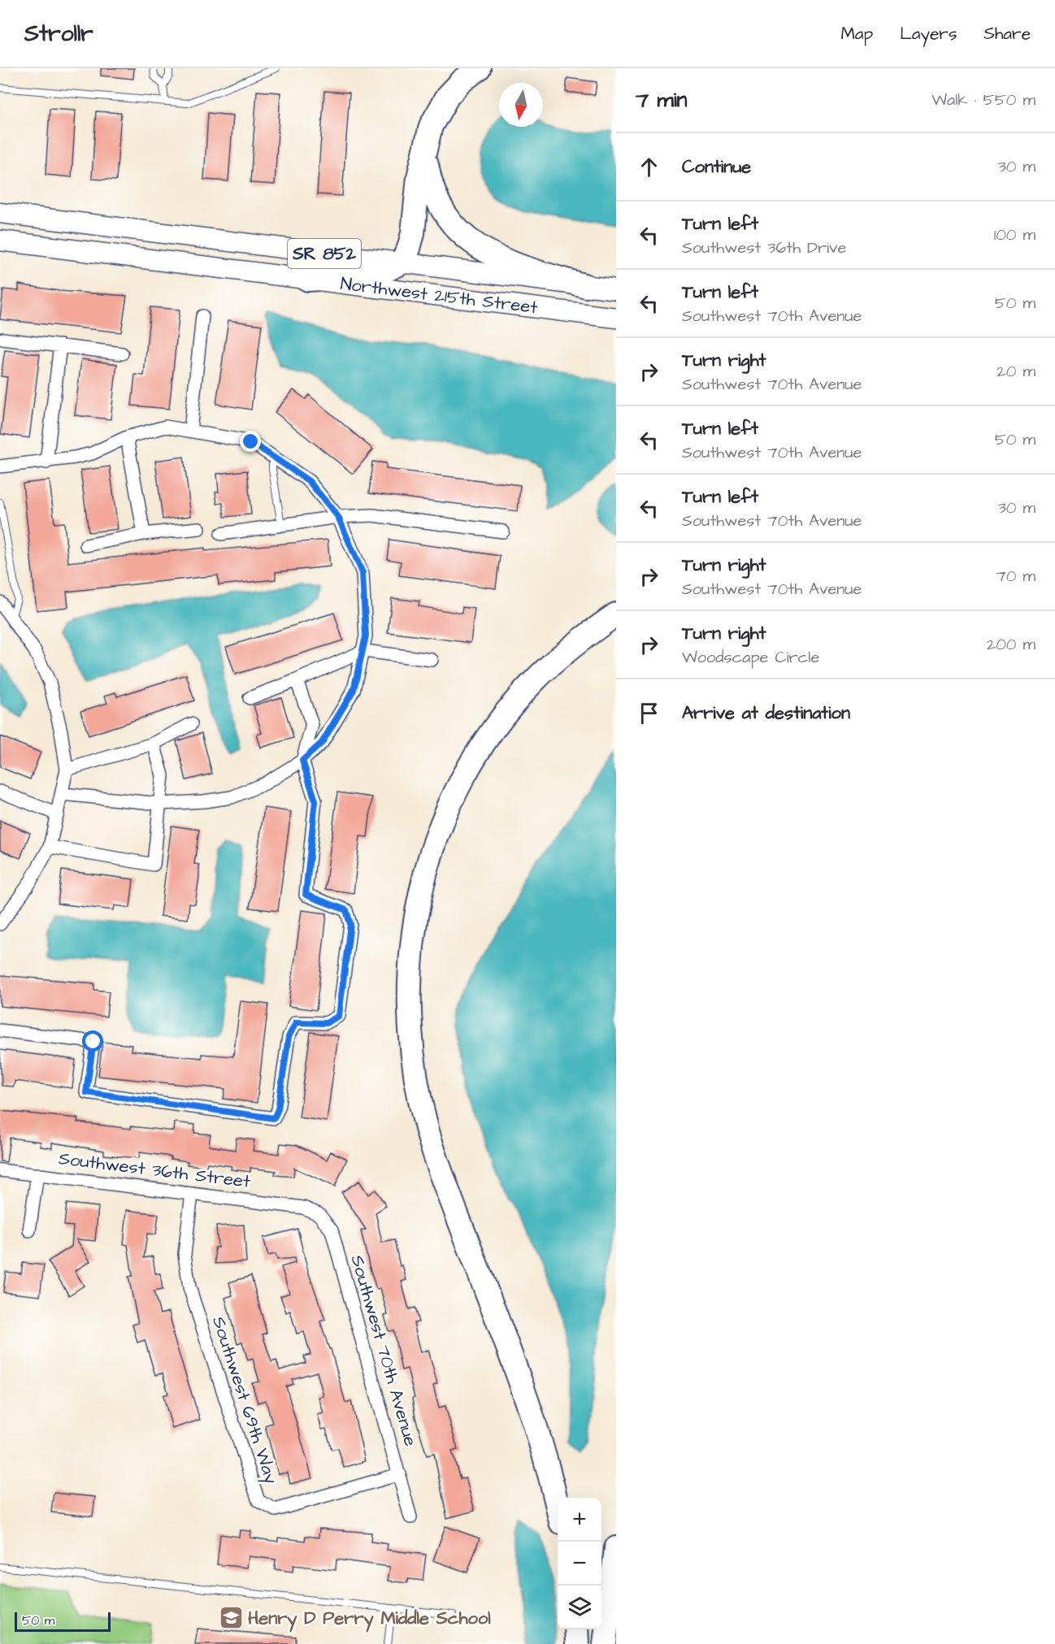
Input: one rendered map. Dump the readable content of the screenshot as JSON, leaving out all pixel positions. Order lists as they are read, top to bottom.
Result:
{
  "streets": {
    "main road": ["SR 852", "Northwest 215th Street"],
    "street": ["Southwest 36th Street", "Southwest 70th Avenue", "Southwest 69th Way"]
  },
  "crossings": [
    ["Southwest 36th Street", "Southwest 70th Avenue"],
    ["Southwest 36th Street", "Southwest 69th Way"],
    ["Southwest 70th Avenue", "Southwest 69th Way"]
  ],
  "places": {
    "school or university": ["Henry D Perry Middle School"]
  },
  "scale_bar": "50 m",
  "north": "bottom",
  "page": {
    "header": "Strollr",
    "nav": ["Map", "Layers", "Share"],
    "heading": ["7 min", "Walk · 550 m"],
    "list": [
      ["Continue", "30 m"],
      ["Turn left", "Southwest 36th Drive", "100 m"],
      ["Turn left", "Southwest 70th Avenue", "50 m"],
      ["Turn right", "Southwest 70th Avenue", "20 m"],
      ["Turn left", "Southwest 70th Avenue", "50 m"],
      ["Turn left", "Southwest 70th Avenue", "30 m"],
      ["Turn right", "Southwest 70th Avenue", "70 m"],
      ["Turn right", "Woodscape Circle", "200 m"],
      "Arrive at destination"
    ],
    "map_buttons": ["+", "−"],
    "scale": "50 m"
  }
}
